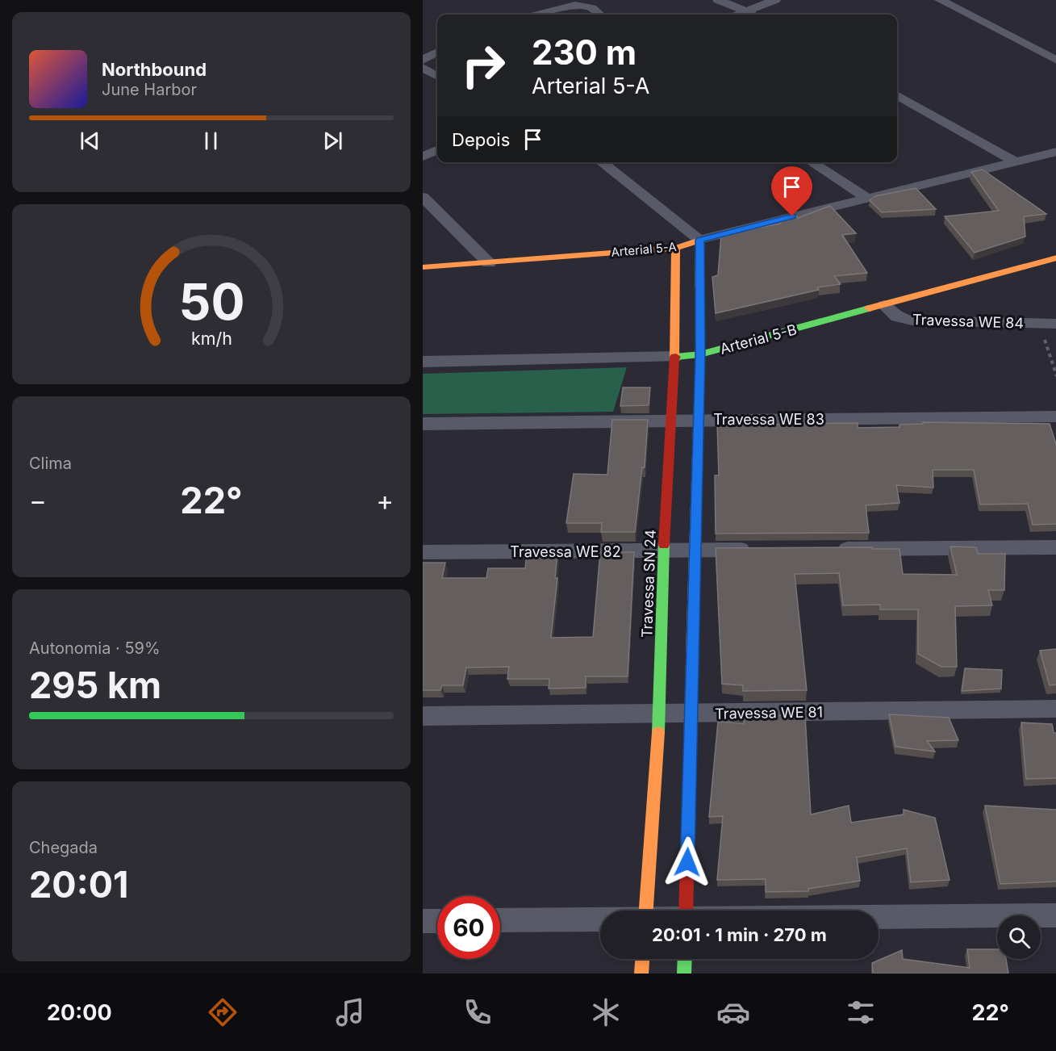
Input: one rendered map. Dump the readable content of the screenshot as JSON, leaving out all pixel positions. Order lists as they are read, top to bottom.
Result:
{
  "streets": {
    "main road": ["Arterial 5-A", "Arterial 5-B", "Travessa SN 24"],
    "street": [
      "Travessa WE 84",
      "Travessa WE 83",
      "Travessa WE 82",
      "Travessa WE 81"
    ]
  },
  "crossings": [
    ["Arterial 5-A", "Travessa SN 24"],
    ["Travessa WE 84", "Arterial 5-B"],
    ["Arterial 5-B", "Travessa SN 24"],
    ["Travessa WE 83", "Travessa SN 24"],
    ["Travessa WE 82", "Travessa SN 24"],
    ["Travessa SN 24", "Travessa WE 81"]
  ],
  "page": {
    "turn": ["230 m", "Arterial 5-A"],
    "song": ["Northbound", "June Harbor"],
    "then": "Depois",
    "tile": [
      "Clima",
      ["Autonomia · 59%", "295 km"],
      ["Chegada", "20:01"]
    ],
    "heat": ["−", "22°", "+"],
    "limit": "60",
    "trip": "20:01 · 1 min · 270 m",
    "tabs": ["20:00", "22°"],
    "gauge": ["50", "km/h"]
  }
}
